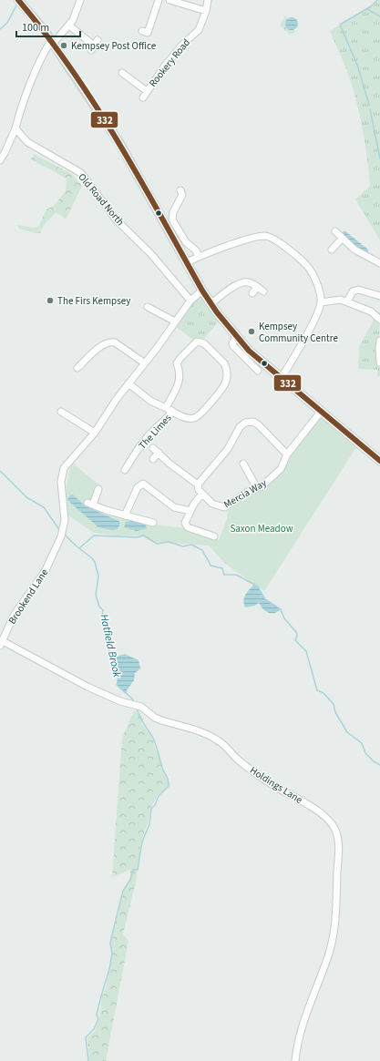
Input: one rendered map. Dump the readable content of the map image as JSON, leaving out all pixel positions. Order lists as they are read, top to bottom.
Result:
{
  "streets": {
    "street": [
      "Rookery Road",
      "Old Road North",
      "The Limes",
      "Mercia Way",
      "Brookend Lane",
      "Holdings Lane"
    ]
  },
  "crossings": [
    ["Old Road North", "Brookend Lane"],
    ["The Limes", "Brookend Lane"],
    ["Brookend Lane", "Holdings Lane"]
  ],
  "water": ["Hatfield Brook"],
  "parks": ["Saxon Meadow"],
  "places": ["Kempsey Post Office", "The Firs Kempsey", "Kempsey Community Centre"],
  "lines": ["transit line 332"],
  "scale_bar": "100 m"
}
